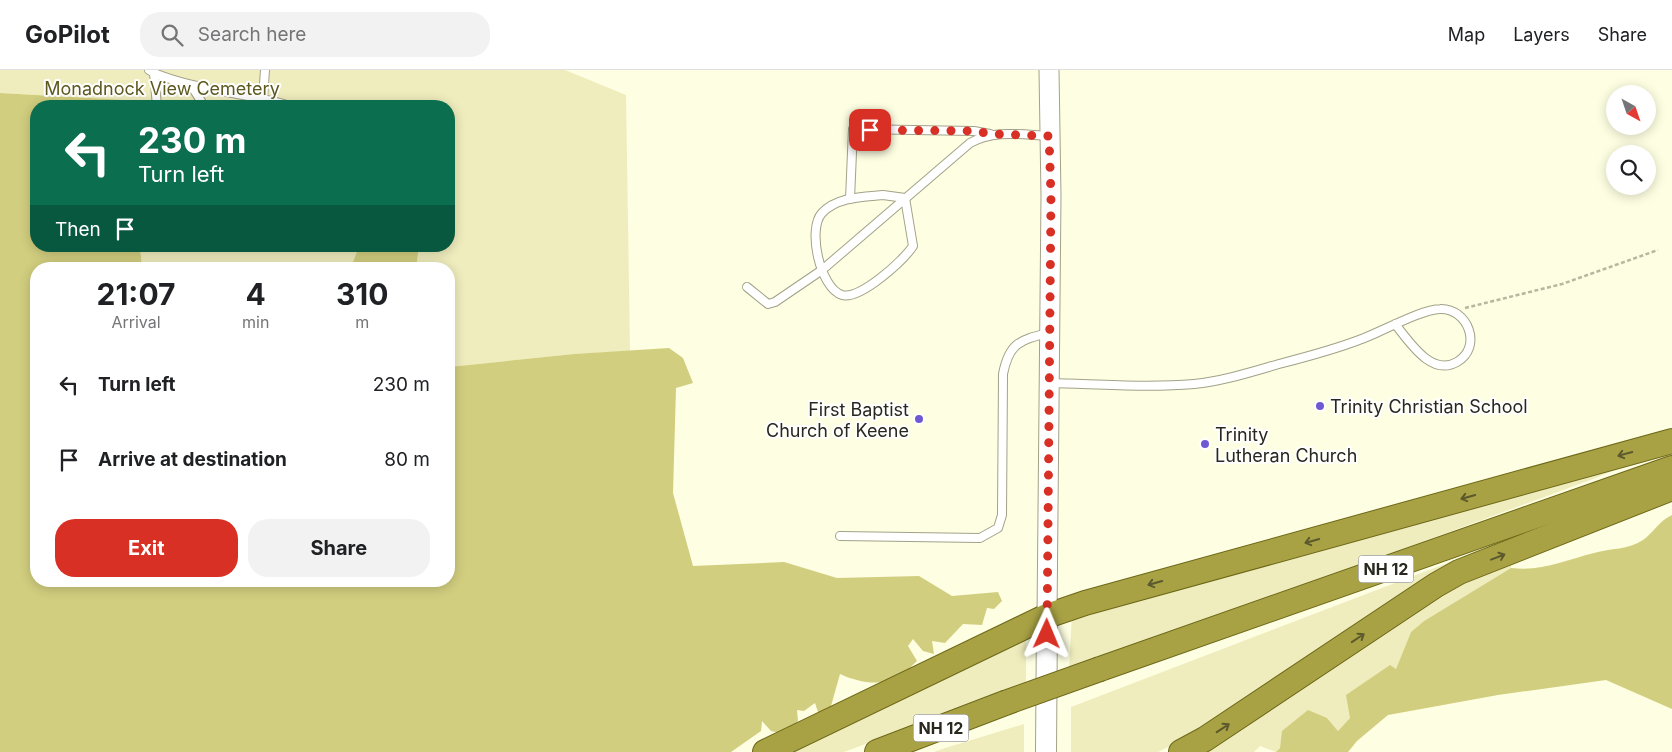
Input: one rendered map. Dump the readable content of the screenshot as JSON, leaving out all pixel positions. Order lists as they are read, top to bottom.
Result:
{
  "streets": {
    "highway": ["NH 12"]
  },
  "parks": ["Monadnock View Cemetery"],
  "places": ["Trinity Christian School", "First Baptist Church of Keene", "Trinity Lutheran Church"],
  "north": "bottom right",
  "page": {
    "header": "GoPilot",
    "search": "Search here",
    "nav": ["Map", "Layers", "Share"],
    "turn": ["230 m", "Turn left"],
    "then": "Then",
    "eta": [
      "21:07",
      "Arrival",
      "4",
      "min",
      "310",
      "m"
    ],
    "list": [
      {
        "name": "Turn left",
        "value": "230 m"
      },
      {
        "name": "Arrive at destination",
        "value": "80 m"
      }
    ],
    "buttons": ["Exit", "Share"]
  }
}
